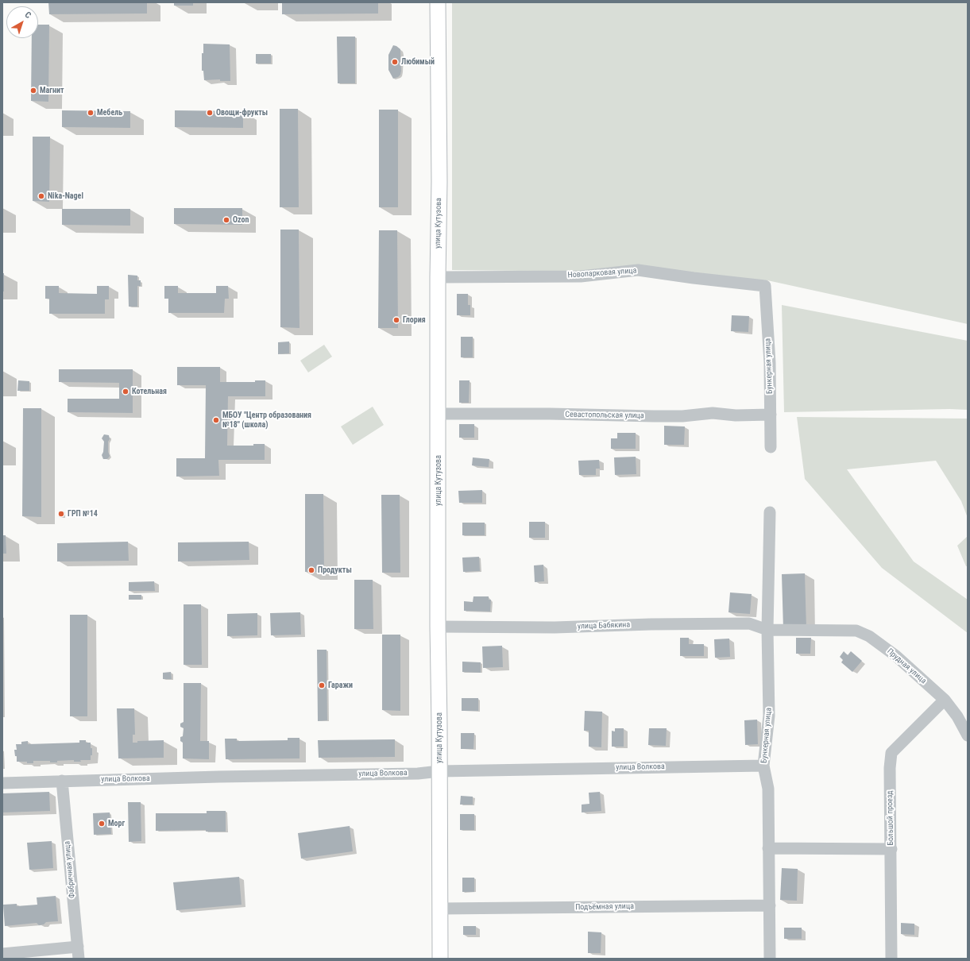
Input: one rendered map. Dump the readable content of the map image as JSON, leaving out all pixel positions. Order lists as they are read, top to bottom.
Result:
{
  "streets": {
    "main road": ["улица Кутузова"],
    "street": [
      "Новопарковая улица",
      "Бункерная улица",
      "Севастопольская улица",
      "улица Бабякина",
      "Прудная улица",
      "улица Волкова",
      "Большой проезд",
      "Фабричная улица",
      "Подъёмная улица"
    ]
  },
  "crossings": [
    ["улица Кутузова", "Новопарковая улица"],
    ["улица Кутузова", "Севастопольская улица"],
    ["улица Кутузова", "улица Бабякина"],
    ["улица Кутузова", "улица Волкова"],
    ["улица Кутузова", "Подъёмная улица"],
    ["Новопарковая улица", "Бункерная улица"],
    ["Бункерная улица", "Севастопольская улица"],
    ["Бункерная улица", "улица Бабякина"],
    ["Бункерная улица", "Прудная улица"],
    ["Бункерная улица", "улица Волкова"],
    ["Бункерная улица", "Подъёмная улица"],
    ["улица Бабякина", "Прудная улица"],
    ["Прудная улица", "Большой проезд"],
    ["улица Волкова", "Фабричная улица"]
  ],
  "places": [
    "Любимый",
    "Магнит",
    "Мебель",
    "Овощи-фрукты",
    "Nika-Nagel",
    "Ozon",
    "Глория",
    "Котельная",
    "МБОУ \"Центр образования №18\" (школа)",
    "ГРП №14",
    "Продукты",
    "Гаражи",
    "Морг"
  ],
  "north": "top right"
}
